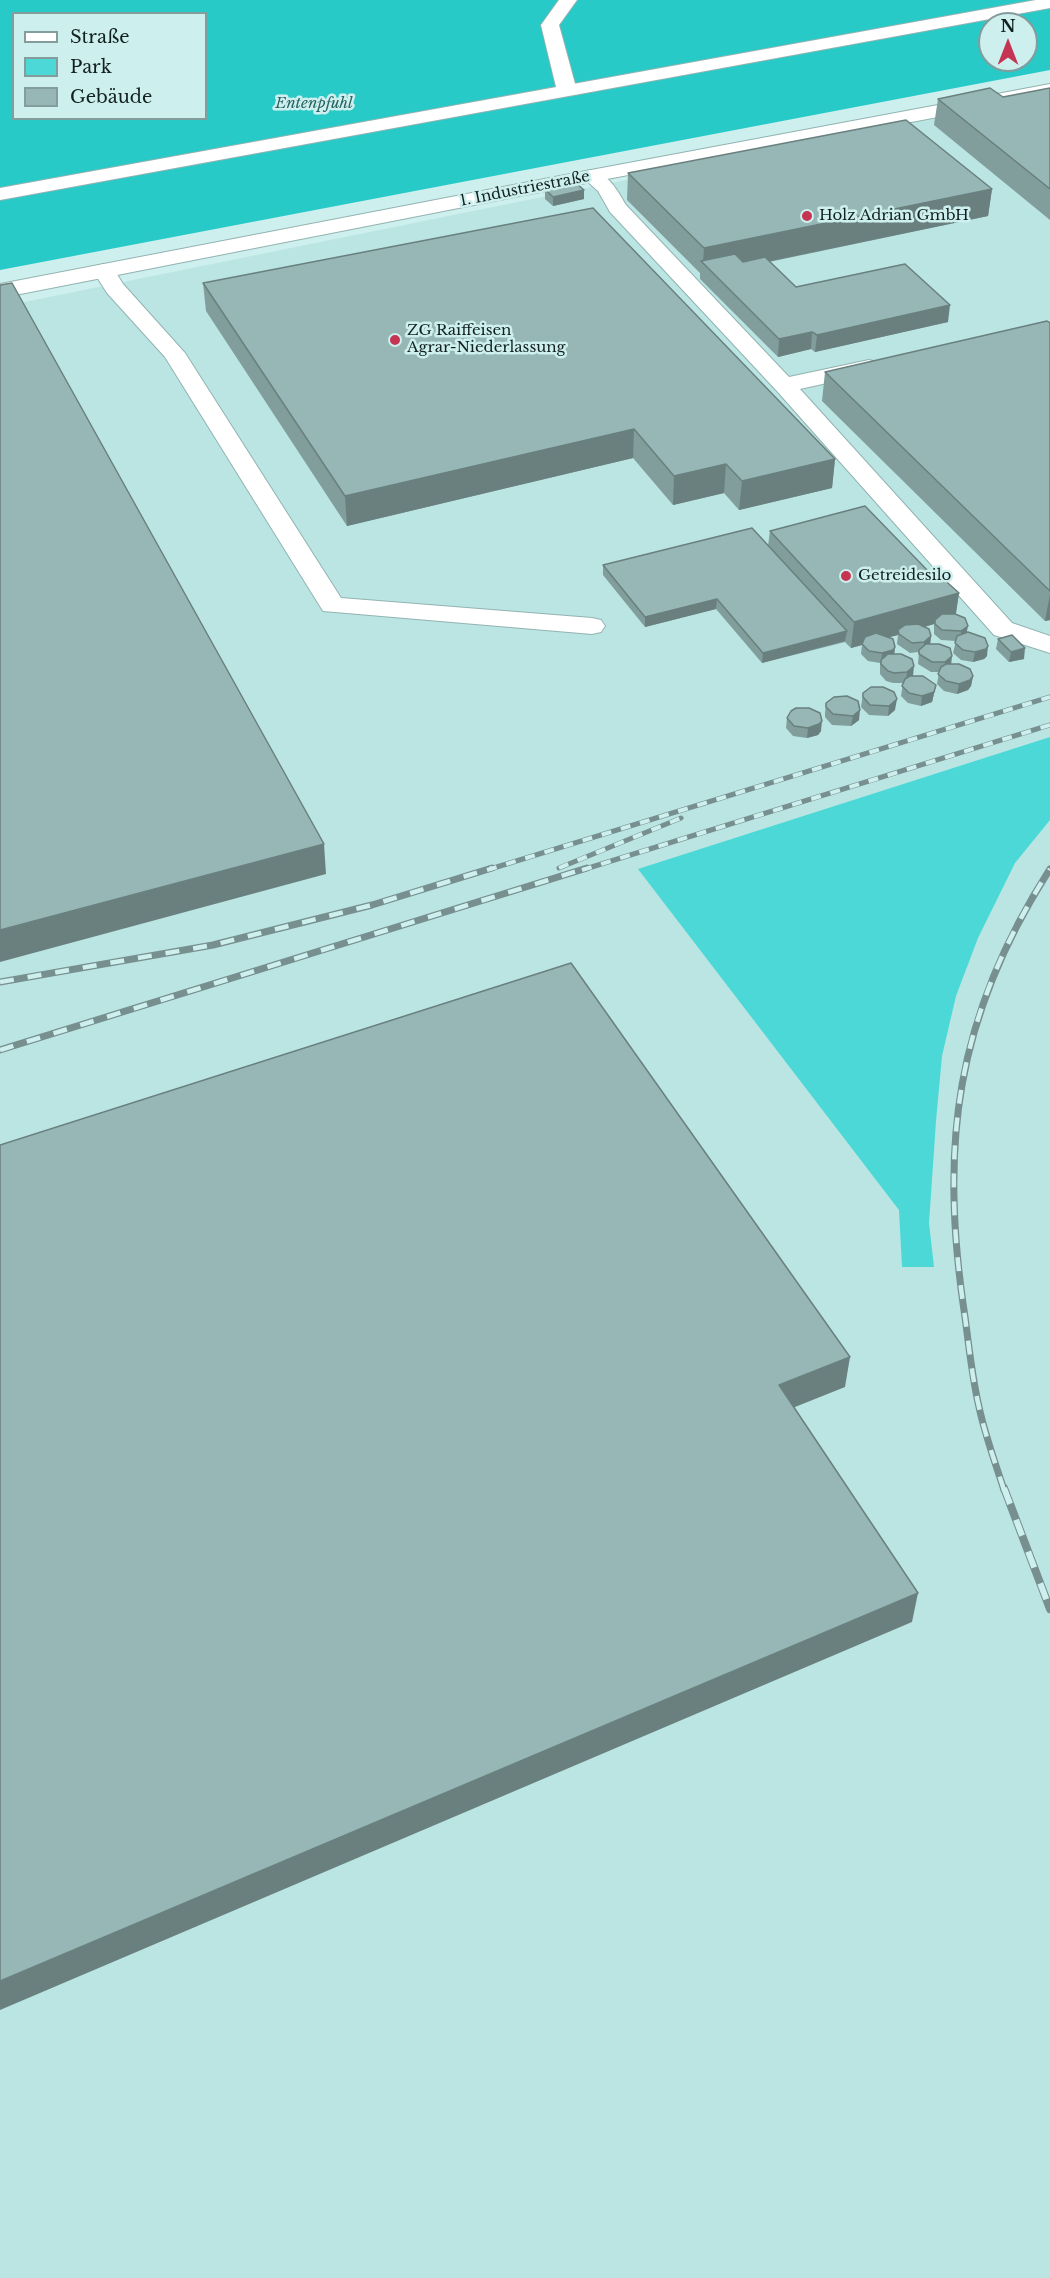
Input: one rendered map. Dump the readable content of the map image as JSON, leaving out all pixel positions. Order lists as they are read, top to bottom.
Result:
{
  "streets": {
    "main road": ["1. Industriestraße"]
  },
  "parks": ["Entenpfuhl"],
  "places": ["Holz Adrian GmbH", "ZG Raiffeisen Agrar-Niederlassung", "Getreidesilo"],
  "legend": ["Straße", "Park", "Gebäude"],
  "north": "top"
}
